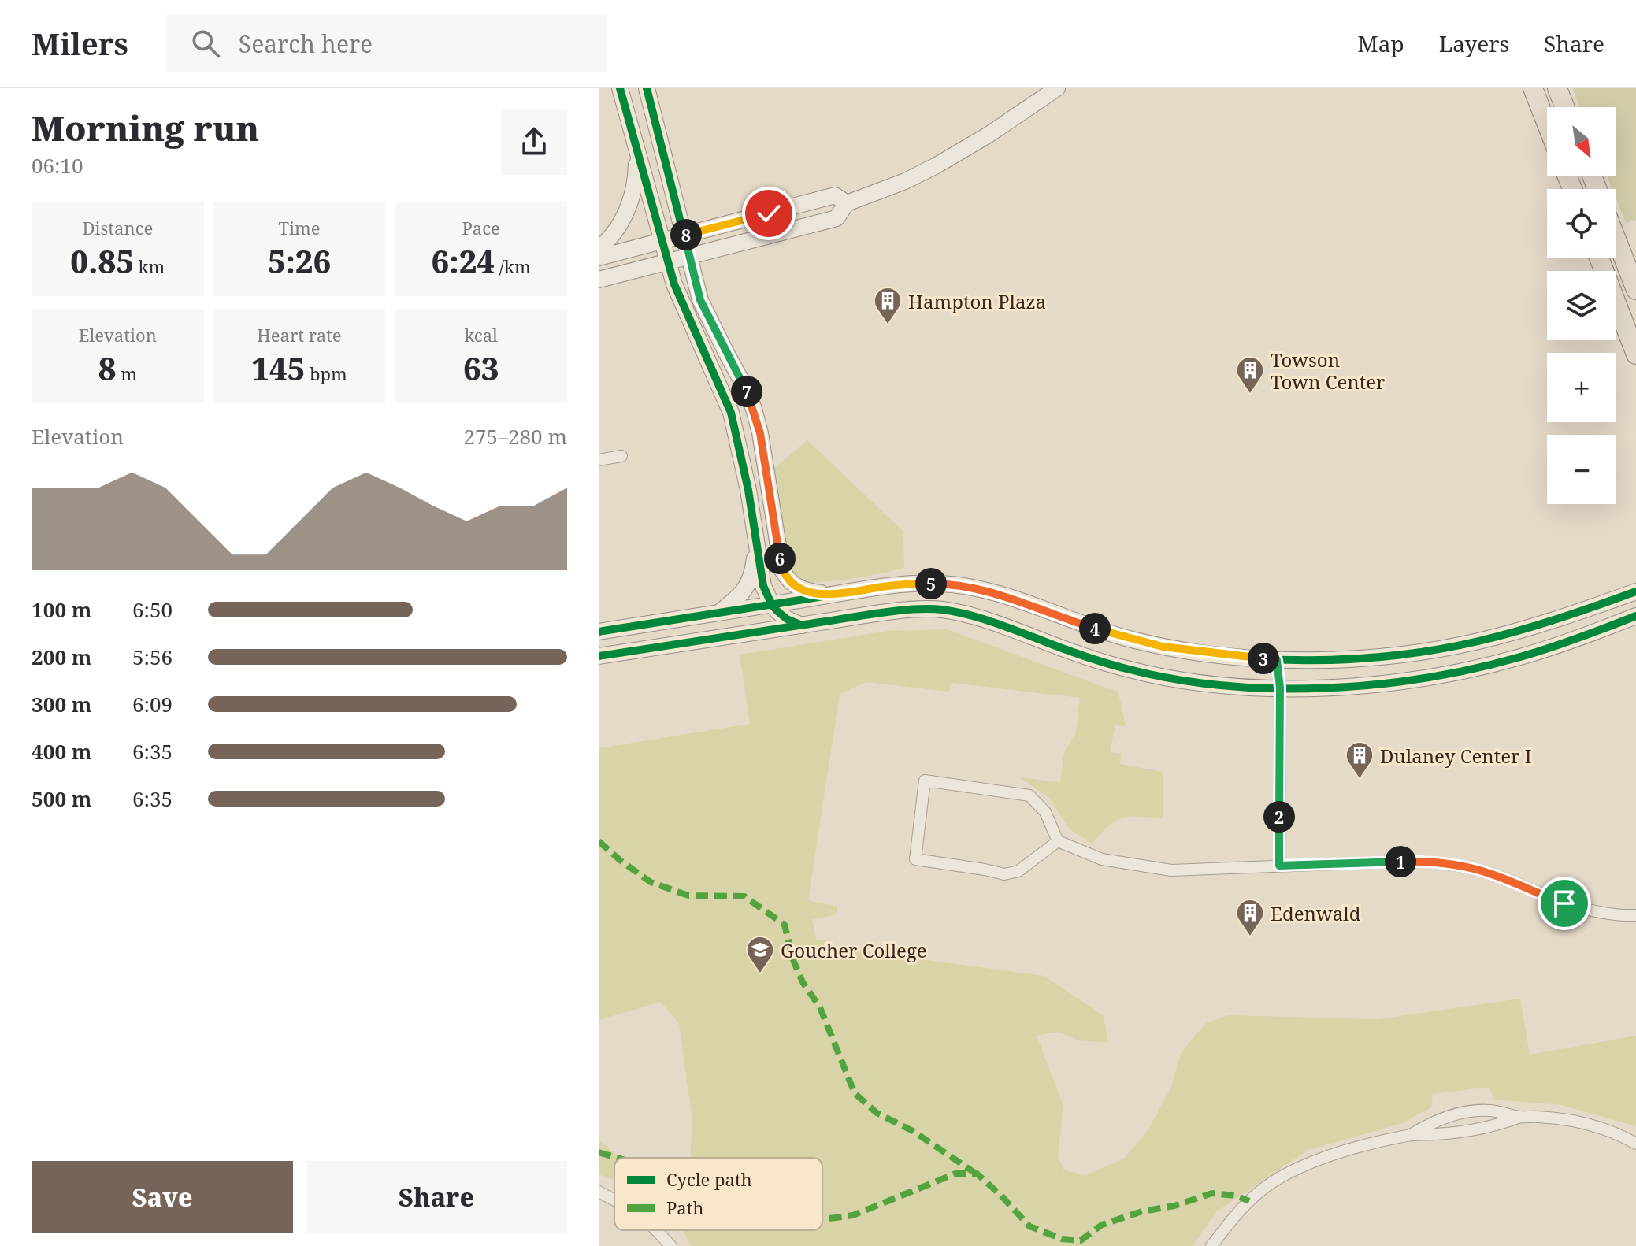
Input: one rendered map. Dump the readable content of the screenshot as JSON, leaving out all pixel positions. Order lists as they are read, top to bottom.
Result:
{
  "places": {
    "building": [
      "Hampton Plaza",
      "Towson Town Center",
      "Dulaney Center I",
      "Edenwald"
    ],
    "school or university": ["Goucher College"]
  },
  "legend": ["Cycle path", "Path"],
  "north": "bottom right",
  "page": {
    "header": "Milers",
    "search": "Search here",
    "nav": ["Map", "Layers", "Share"],
    "heading": ["Morning run", "06:10"],
    "map_buttons": ["+", "−"],
    "stats": [
      ["Distance", "0.85 km"],
      ["Time", "5:26"],
      ["Pace", "6:24 /km"],
      ["Elevation", "8 m"],
      ["Heart rate", "145 bpm"],
      ["kcal", "63"]
    ],
    "pins": [
      "8",
      "7",
      "6",
      "5",
      "4",
      "3",
      "2",
      "1"
    ],
    "chart": ["Elevation", "275–280 m"],
    "list": [
      {
        "name": "100 m",
        "note": "6:50"
      },
      {
        "name": "200 m",
        "note": "5:56"
      },
      {
        "name": "300 m",
        "note": "6:09"
      },
      {
        "name": "400 m",
        "note": "6:35"
      },
      {
        "name": "500 m",
        "note": "6:35"
      }
    ],
    "buttons": ["Save", "Share"]
  }
}
